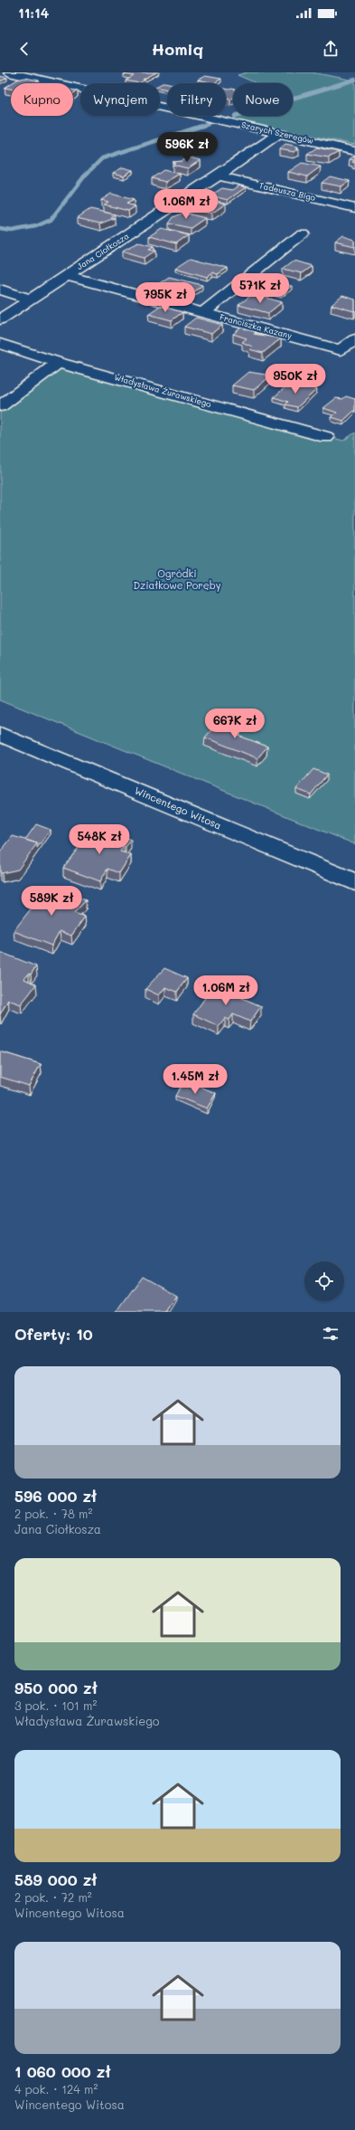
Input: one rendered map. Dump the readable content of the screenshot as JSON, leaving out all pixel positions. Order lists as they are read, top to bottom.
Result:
{
  "streets": {
    "street": [
      "Szarych Szeregów",
      "Tadeusza Bigo",
      "Jana Ciołkosza",
      "Franciszka Kazany",
      "Władysława Żurawskiego",
      "Wincentego Witosa"
    ]
  },
  "crossings": [
    ["Szarych Szeregów", "Jana Ciołkosza"],
    ["Tadeusza Bigo", "Jana Ciołkosza"],
    ["Jana Ciołkosza", "Franciszka Kazany"]
  ],
  "parks": ["Ogródki Działkowe Poręby"],
  "page": {
    "status": "11:14",
    "header": "Homiq",
    "chip": [
      "Kupno",
      "Wynajem",
      "Filtry",
      "Nowe"
    ],
    "price": [
      "596K zł",
      "1.06M zł",
      "571K zł",
      "795K zł",
      "950K zł",
      "667K zł",
      "548K zł",
      "589K zł",
      "1.06M zł",
      "1.45M zł"
    ],
    "heading": "Oferty: 10",
    "list": [
      {
        "name": "596 000 zł",
        "note": "2 pok. · 78 m² · Jana Ciołkosza"
      },
      {
        "name": "950 000 zł",
        "note": "3 pok. · 101 m² · Władysława Żurawskiego"
      },
      {
        "name": "589 000 zł",
        "note": "2 pok. · 72 m² · Wincentego Witosa"
      },
      {
        "name": "1 060 000 zł",
        "note": "4 pok. · 124 m² · Wincentego Witosa"
      }
    ]
  }
}
